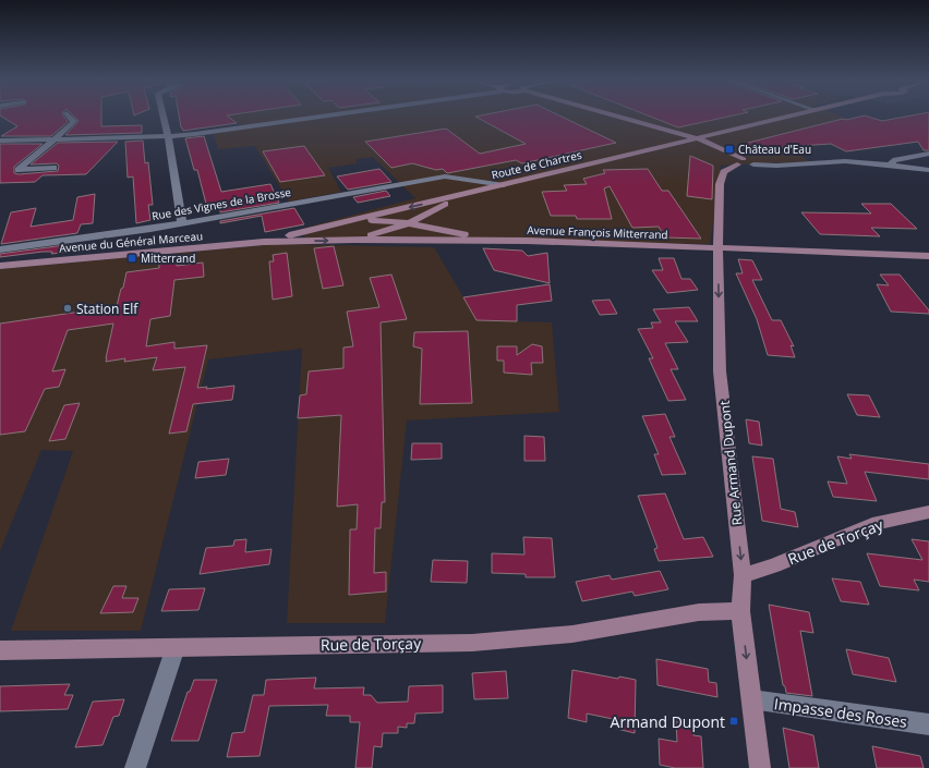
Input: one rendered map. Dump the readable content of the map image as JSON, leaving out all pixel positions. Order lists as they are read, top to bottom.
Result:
{
  "streets": {
    "main road": [
      "Route de Chartres",
      "Avenue François Mitterrand",
      "Avenue du Général Marceau",
      "Rue Armand Dupont",
      "Rue de Torçay"
    ],
    "street": ["Rue des Vignes de la Brosse", "Impasse des Roses"]
  },
  "crossings": [
    ["Route de Chartres", "Rue des Vignes de la Brosse"],
    ["Route de Chartres", "Avenue François Mitterrand"],
    ["Route de Chartres", "Avenue du Général Marceau"],
    ["Avenue François Mitterrand", "Avenue du Général Marceau"],
    ["Avenue François Mitterrand", "Rue Armand Dupont"],
    ["Rue Armand Dupont", "Rue de Torçay"],
    ["Rue Armand Dupont", "Impasse des Roses"]
  ],
  "one_way": ["Rue Armand Dupont"],
  "places": {
    "transit": ["Château d'Eau", "Mitterrand", "Armand Dupont"],
    "other": ["Station Elf"]
  }
}
